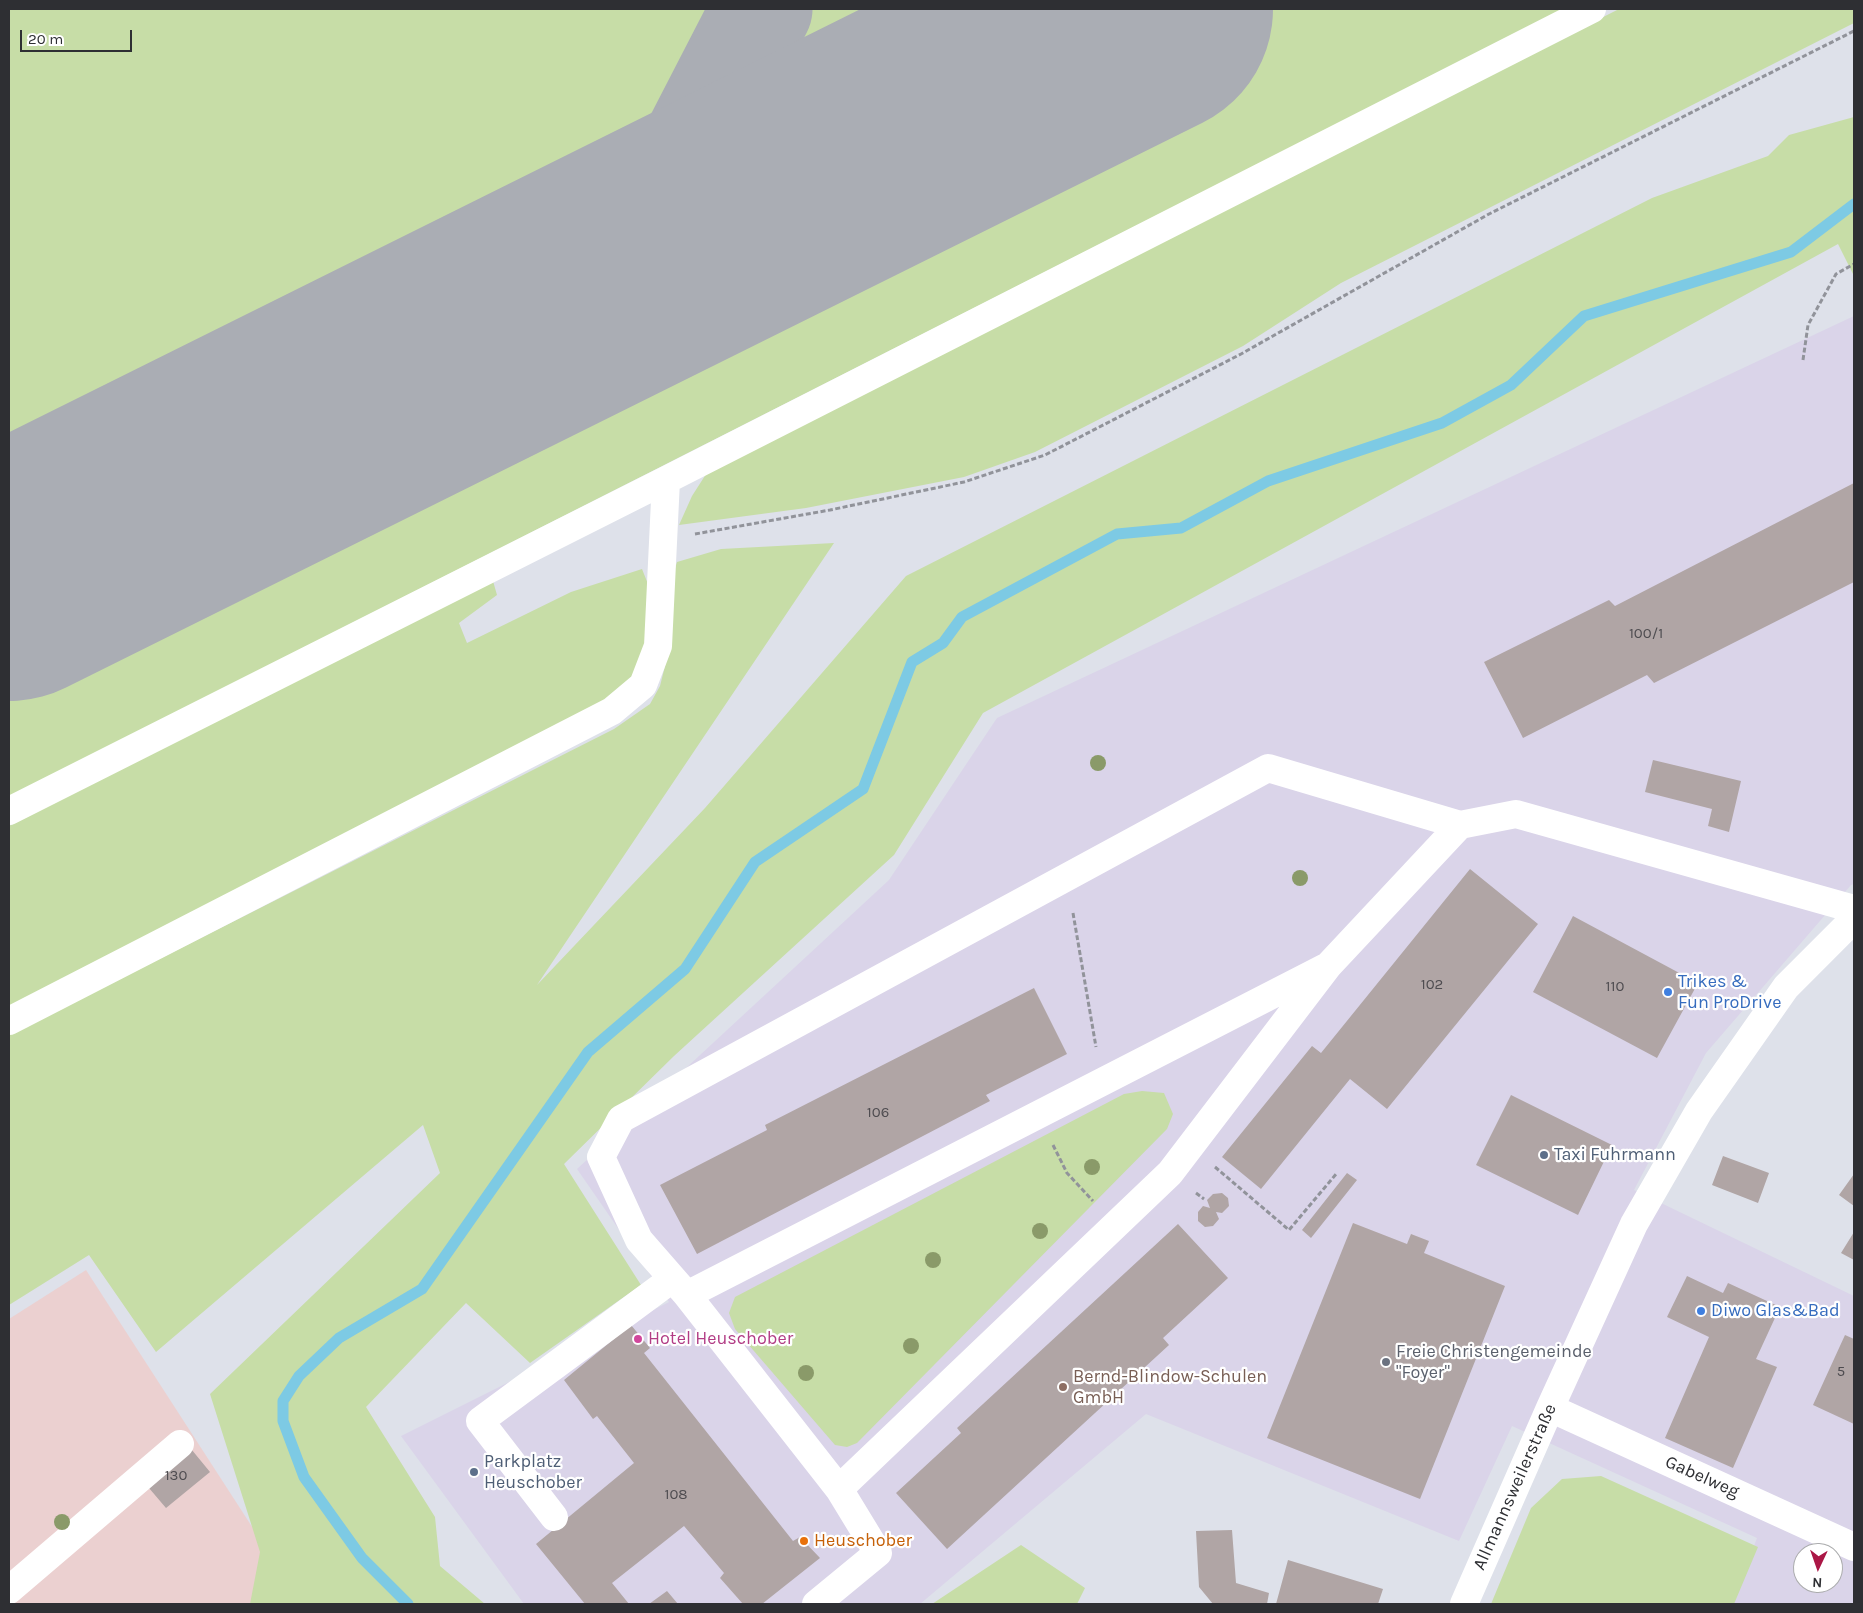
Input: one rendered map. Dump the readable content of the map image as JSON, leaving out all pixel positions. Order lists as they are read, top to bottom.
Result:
{
  "streets": {
    "street": ["Gabelweg", "Allmannsweilerstraße"]
  },
  "crossings": [
    ["Gabelweg", "Allmannsweilerstraße"]
  ],
  "places": [
    "Trikes & Fun ProDrive",
    "Taxi Fuhrmann",
    "Diwo Glas&Bad",
    "Hotel Heuschober",
    "Freie Christengemeinde \"Foyer\"",
    "Bernd-Blindow-Schulen GmbH",
    "Parkplatz Heuschober",
    "Heuschober"
  ],
  "house_numbers": [
    "100/1",
    "102",
    "110",
    "106",
    "5",
    "130",
    "108"
  ],
  "scale_bar": "20 m",
  "north": "bottom"
}
